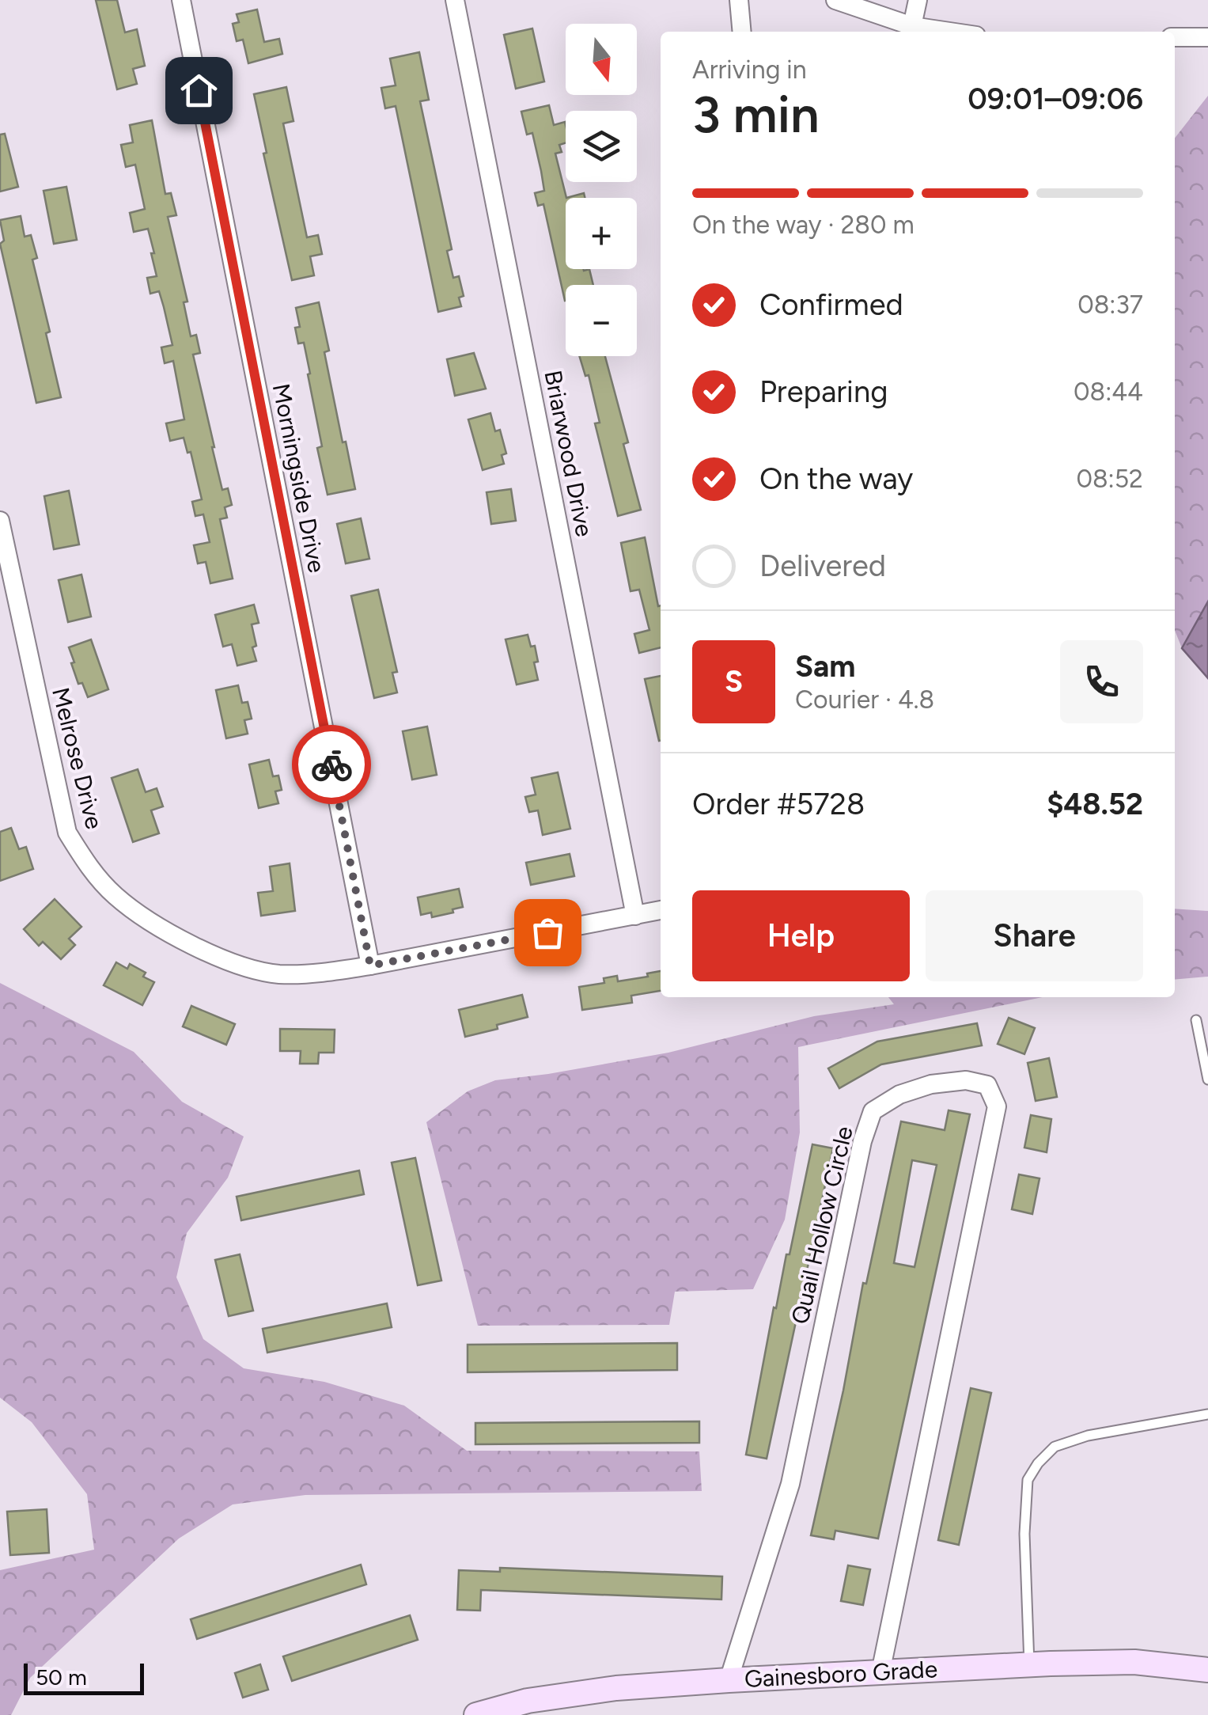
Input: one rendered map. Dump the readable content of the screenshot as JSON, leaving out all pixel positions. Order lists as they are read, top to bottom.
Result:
{
  "streets": {
    "main road": ["Gainesboro Grade"],
    "street": [
      "Briarwood Drive",
      "Morningside Drive",
      "Melrose Drive",
      "Quail Hollow Circle"
    ]
  },
  "crossings": [
    ["Briarwood Drive", "Melrose Drive"],
    ["Morningside Drive", "Melrose Drive"],
    ["Quail Hollow Circle", "Gainesboro Grade"]
  ],
  "scale_bar": "50 m",
  "north": "bottom",
  "page": {
    "map_buttons": ["+", "−"],
    "heading": ["3 min", "Arriving in", "09:01–09:06"],
    "panel": [
      "Sam",
      "Courier · 4.8",
      "Order #5728",
      "$48.52"
    ],
    "bar": "On the way · 280 m",
    "list": [
      ["Confirmed", "08:37"],
      ["Preparing", "08:44"],
      ["On the way", "08:52"],
      "Delivered"
    ],
    "round": "S",
    "buttons": ["Help", "Share"],
    "scale": "50 m"
  }
}
